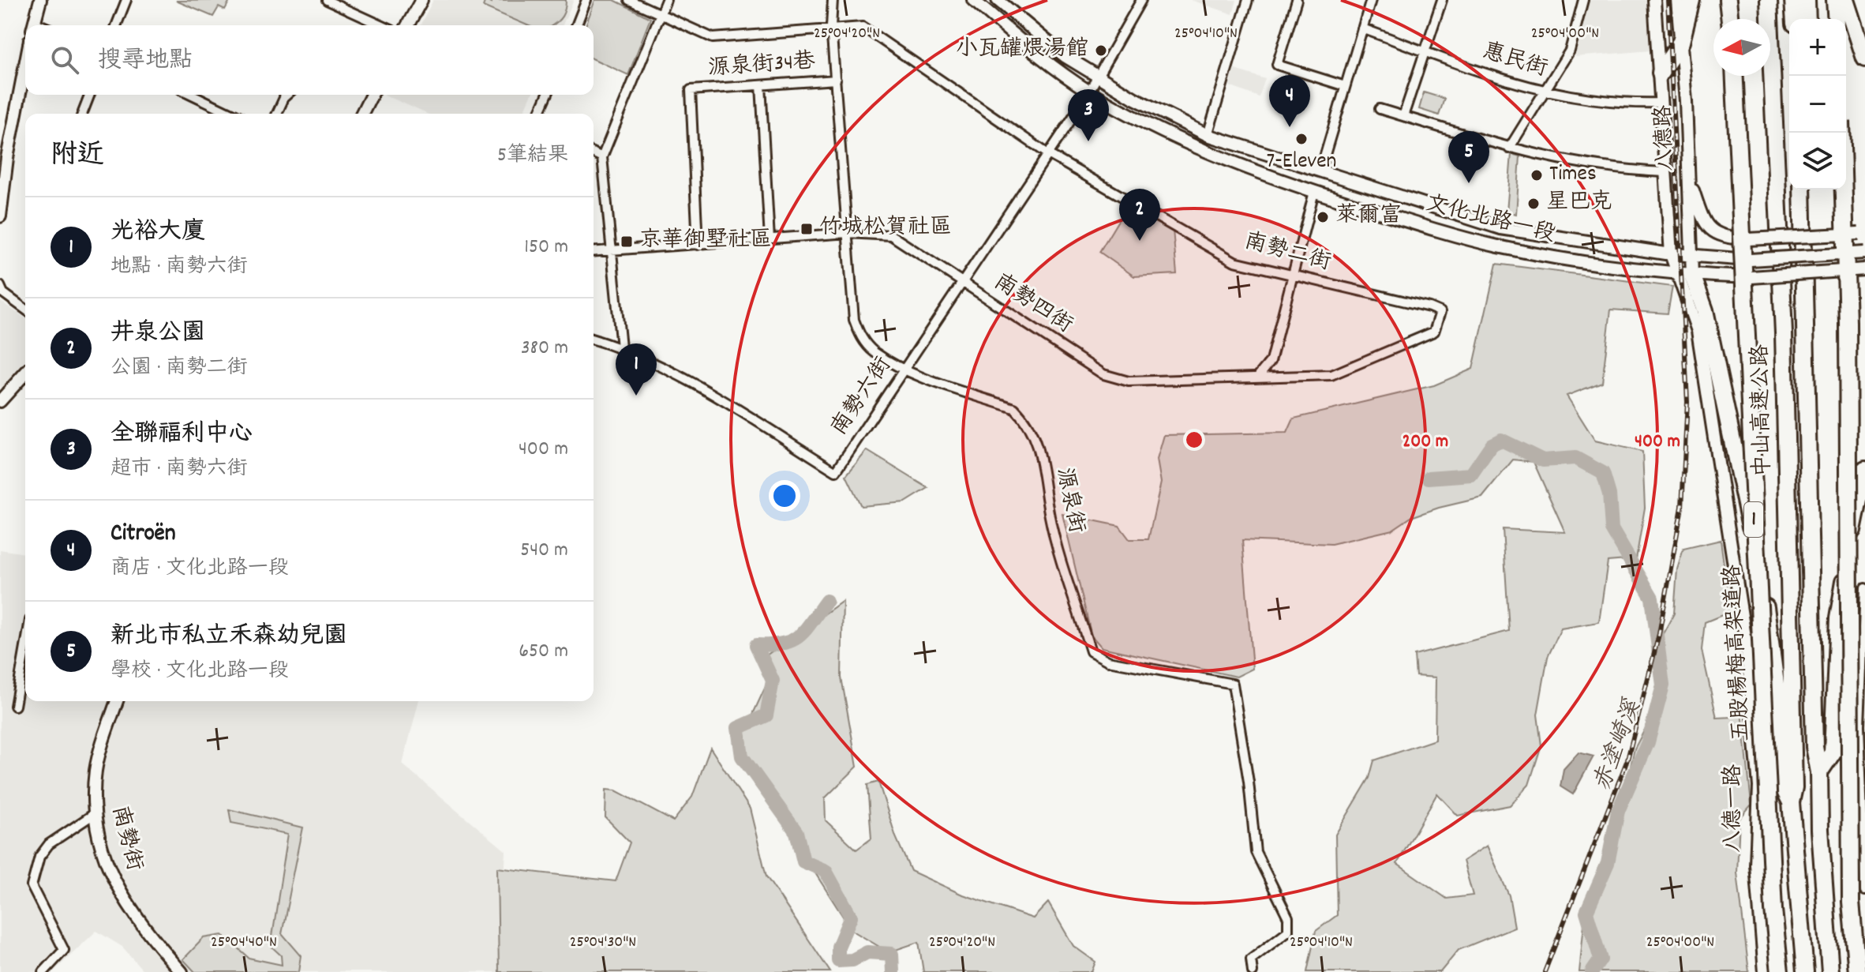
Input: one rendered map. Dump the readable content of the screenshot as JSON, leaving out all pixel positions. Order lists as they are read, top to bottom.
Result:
{
  "streets": {
    "highway": ["中山高速公路", "1", "五股楊梅高架道路"],
    "street": [
      "惠民街",
      "源泉街34巷",
      "八德路",
      "文化北路一段",
      "南勢二街",
      "南勢四街",
      "南勢六街",
      "源泉街",
      "八德一路",
      "南勢街"
    ]
  },
  "crossings": [
    ["惠民街", "八德路"],
    ["源泉街34巷", "南勢四街"],
    ["源泉街34巷", "源泉街"],
    ["八德路", "文化北路一段"],
    ["八德路", "八德一路"],
    ["文化北路一段", "南勢六街"],
    ["文化北路一段", "八德一路"],
    ["南勢二街", "南勢四街"],
    ["南勢二街", "南勢六街"],
    ["南勢二街", "源泉街"],
    ["南勢四街", "南勢六街"],
    ["南勢四街", "源泉街"],
    ["南勢六街", "源泉街"]
  ],
  "water": ["赤塗崎溪"],
  "places": {
    "other": [
      "小瓦罐煨湯館",
      "7-Eleven",
      "Times",
      "星巴克",
      "萊爾富"
    ],
    "transit": ["竹城松賀社區", "京華御墅社區"]
  },
  "north": "left",
  "page": {
    "map_buttons": ["+", "−"],
    "search": "搜尋地點",
    "pins": [
      "4",
      "3",
      "5",
      "2",
      "1"
    ],
    "heading": ["附近", "5筆結果"],
    "list": [
      {
        "mark": "1",
        "name": "光裕大廈",
        "note": "地點 · 南勢六街",
        "value": "150 m"
      },
      {
        "mark": "2",
        "name": "井泉公園",
        "note": "公園 · 南勢二街",
        "value": "380 m"
      },
      {
        "mark": "3",
        "name": "全聯福利中心",
        "note": "超市 · 南勢六街",
        "value": "400 m"
      },
      {
        "mark": "4",
        "name": "Citroën",
        "note": "商店 · 文化北路一段",
        "value": "540 m"
      },
      {
        "mark": "5",
        "name": "新北市私立禾森幼兒園",
        "note": "學校 · 文化北路一段",
        "value": "650 m"
      }
    ]
  },
  "coordinates": [
    "25°04'20\"N",
    "25°04'10\"N",
    "25°04'00\"N",
    "25°04'40\"N",
    "25°04'30\"N"
  ],
  "rings": ["200 m", "400 m"]
}
